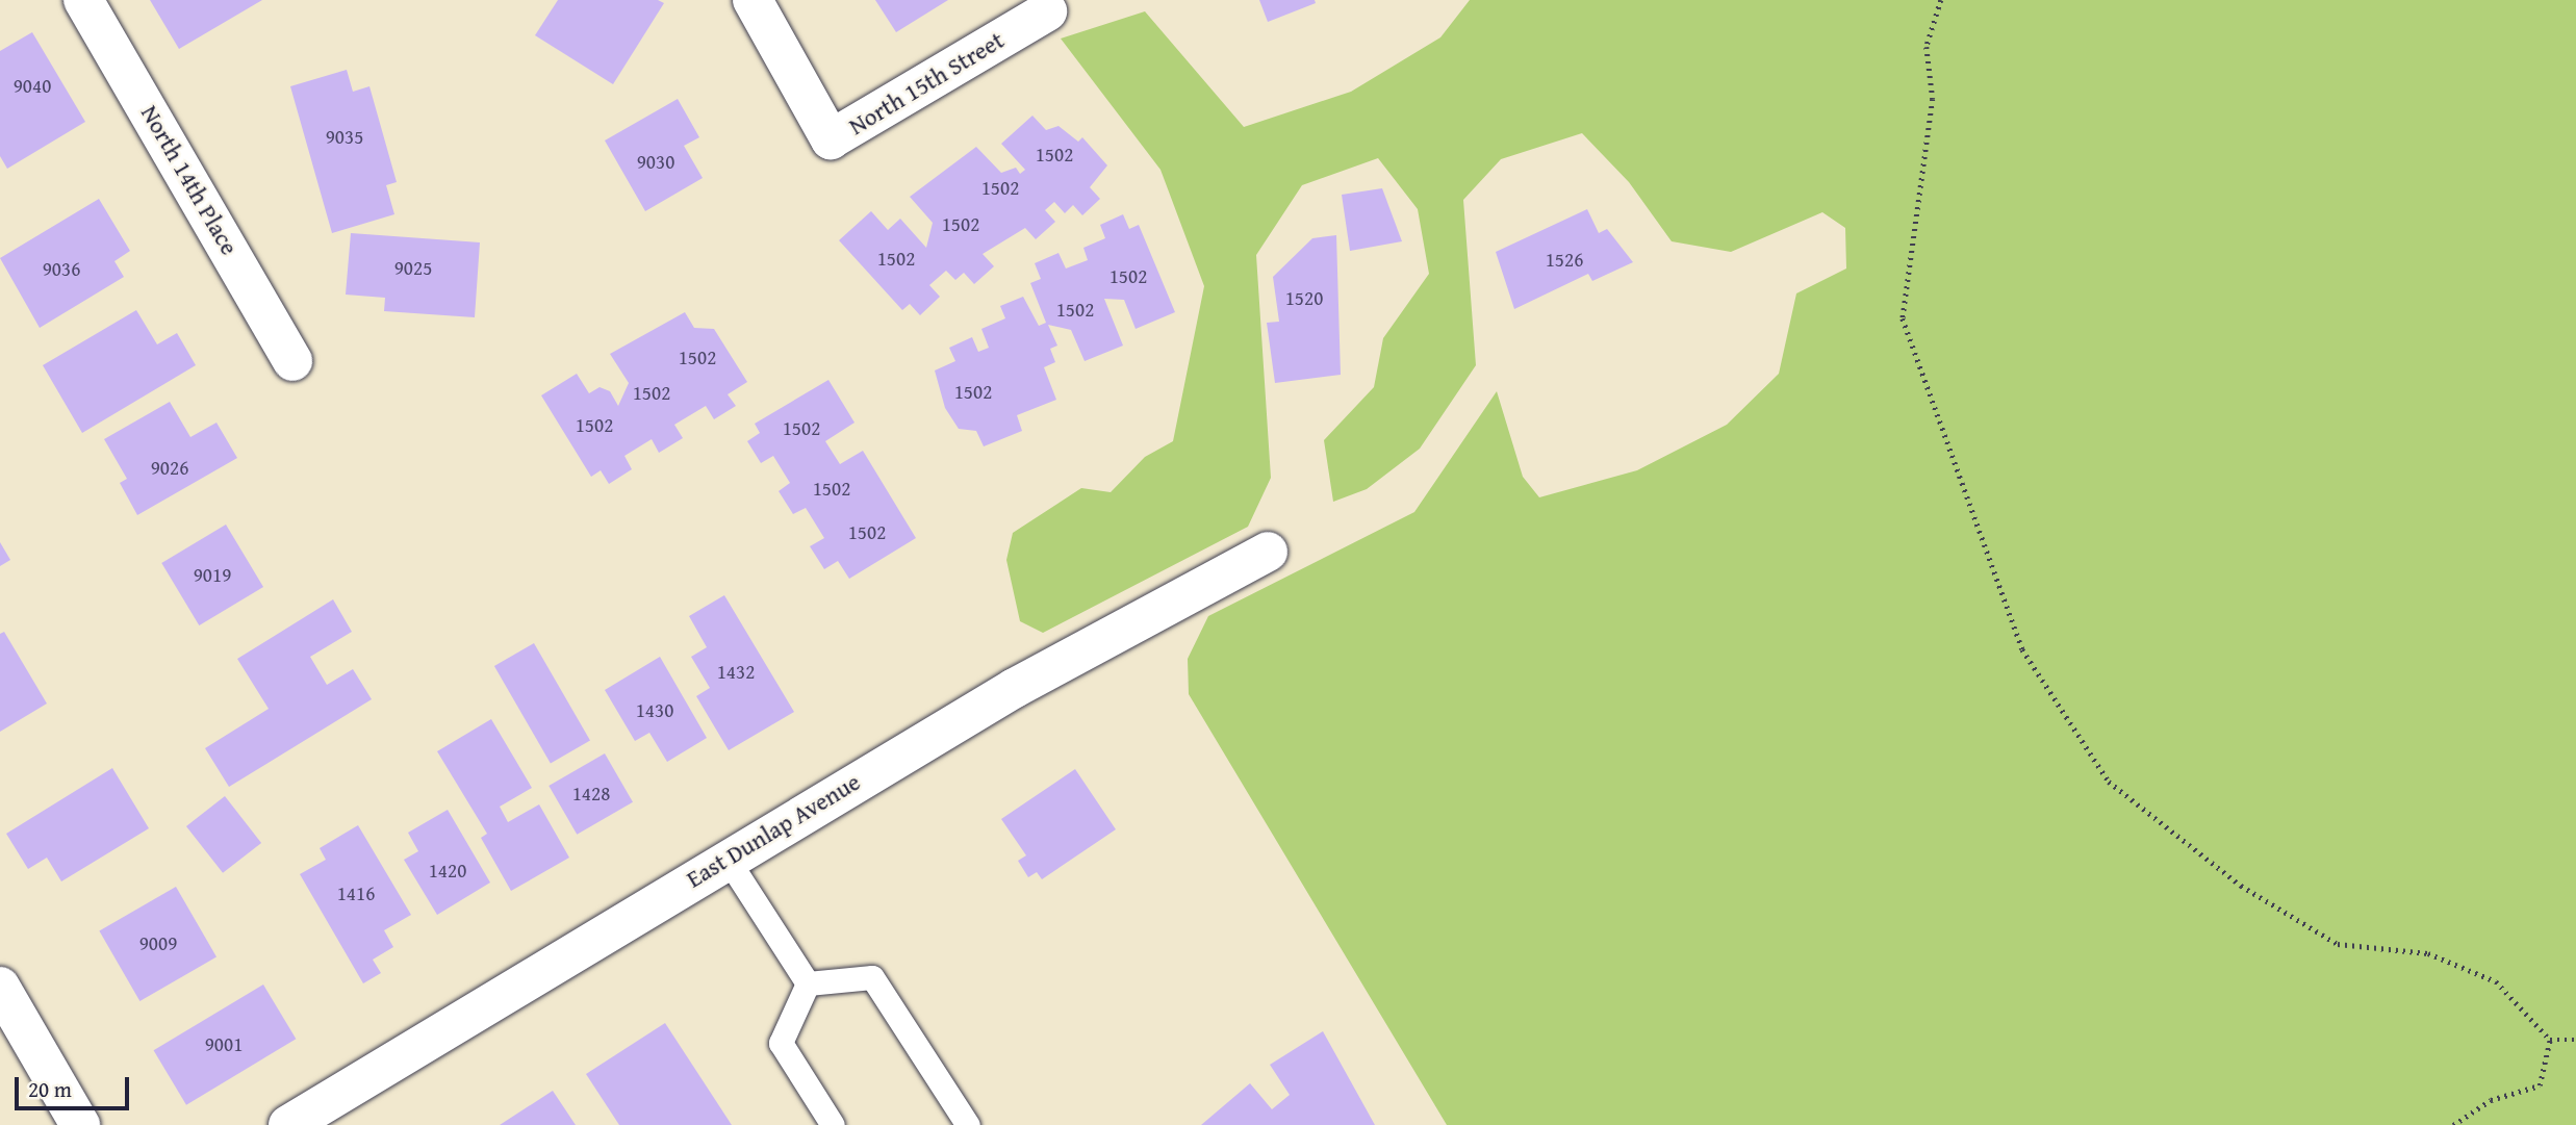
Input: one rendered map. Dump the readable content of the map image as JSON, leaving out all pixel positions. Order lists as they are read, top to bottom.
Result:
{
  "streets": {
    "street": ["North 15th Street", "North 14th Place", "East Dunlap Avenue"]
  },
  "house_numbers": [
    "9040",
    "9035",
    "1502",
    "9030",
    "1502",
    "1502",
    "1502",
    "1526",
    "9025",
    "9036",
    "1502",
    "1520",
    "1502",
    "1502",
    "1502",
    "1502",
    "1502",
    "1502",
    "9026",
    "1502",
    "1502",
    "9019",
    "1432",
    "1430",
    "1428",
    "1420",
    "1416",
    "9009",
    "9001"
  ],
  "scale_bar": "20 m"
}
